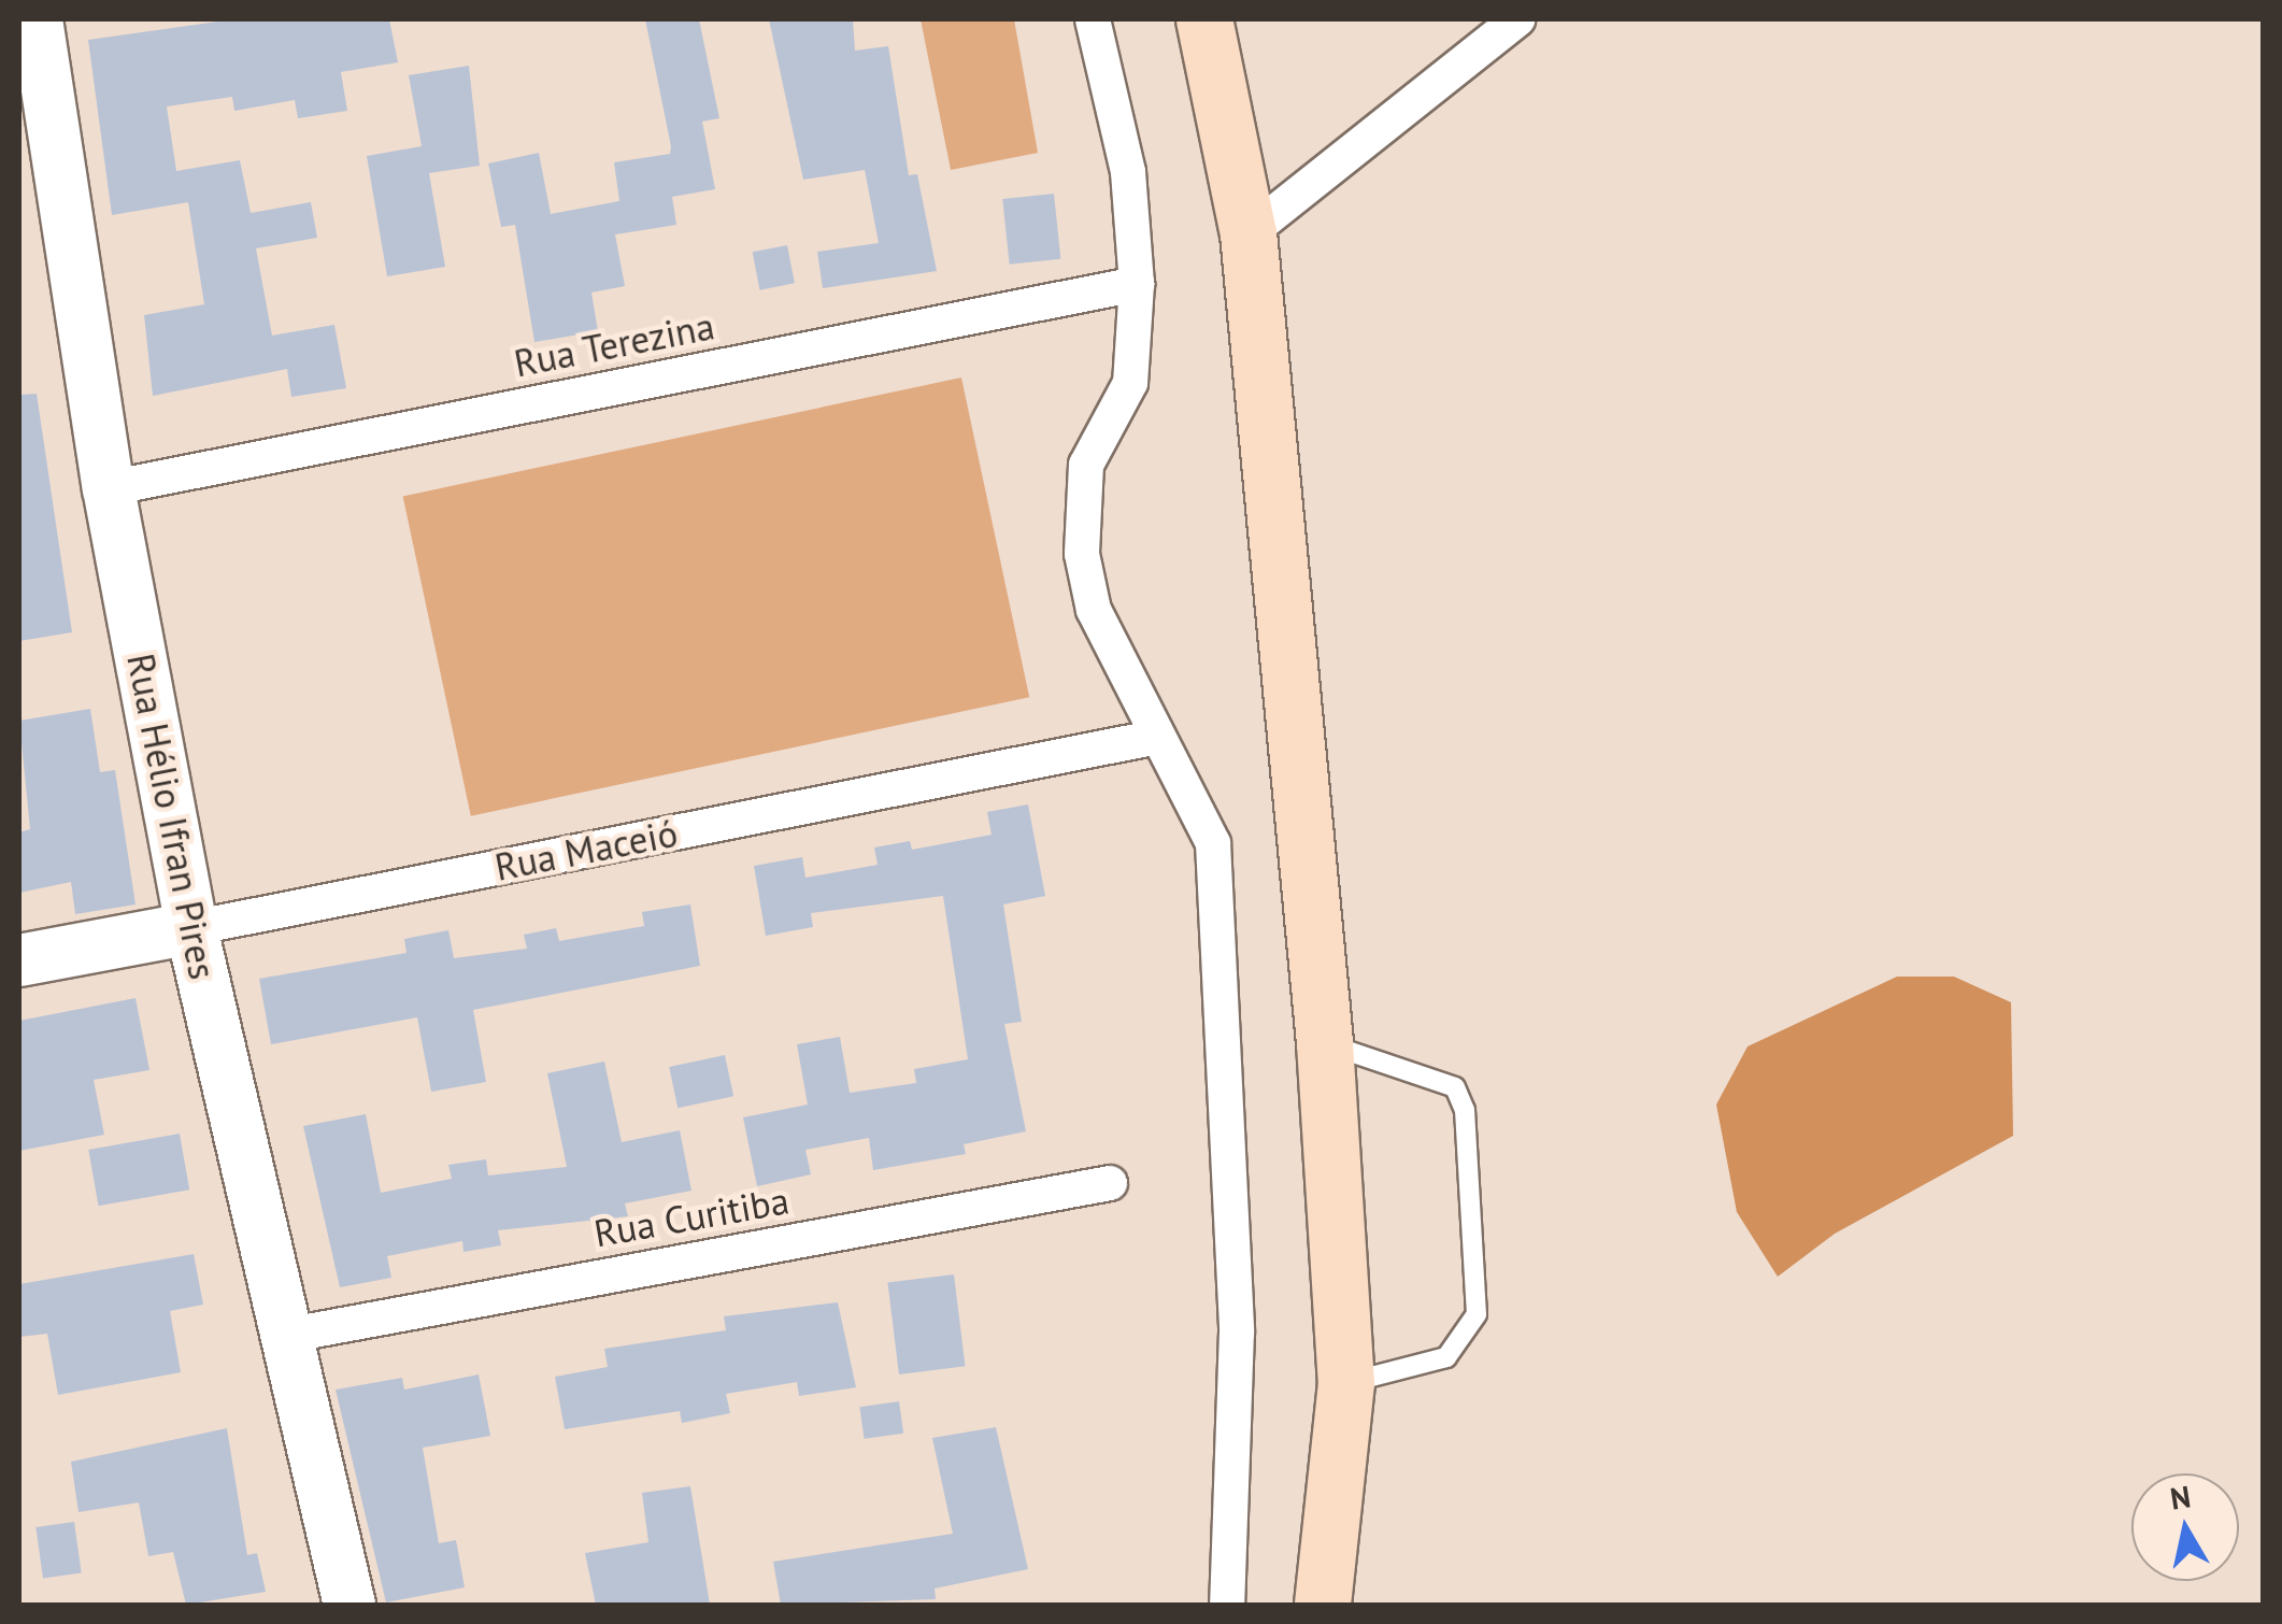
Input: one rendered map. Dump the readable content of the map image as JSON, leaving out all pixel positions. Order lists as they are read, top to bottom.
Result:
{
  "streets": {
    "street": [
      "Rua Terezina",
      "Rua Hélio Ifran Pires",
      "Rua Maceió",
      "Rua Curitiba"
    ]
  },
  "crossings": [
    ["Rua Terezina", "Rua Hélio Ifran Pires"],
    ["Rua Hélio Ifran Pires", "Rua Maceió"],
    ["Rua Hélio Ifran Pires", "Rua Curitiba"]
  ],
  "north": "top"
}
